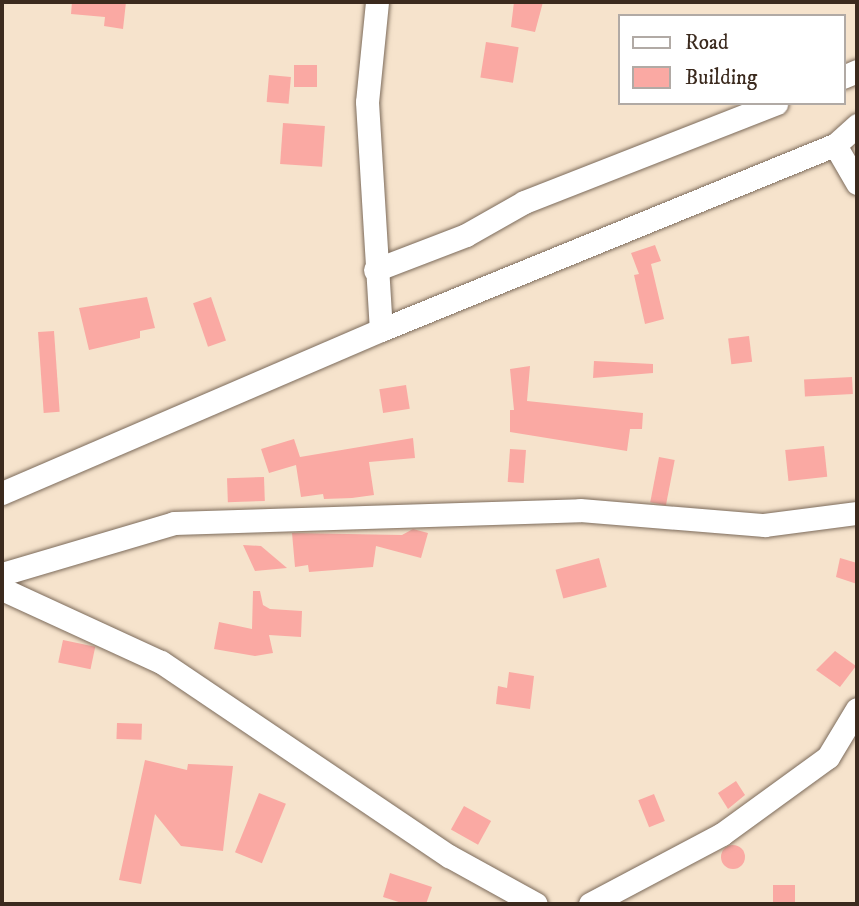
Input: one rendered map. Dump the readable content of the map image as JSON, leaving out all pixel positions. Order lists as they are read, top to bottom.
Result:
{
  "legend": ["Road", "Building"]
}
